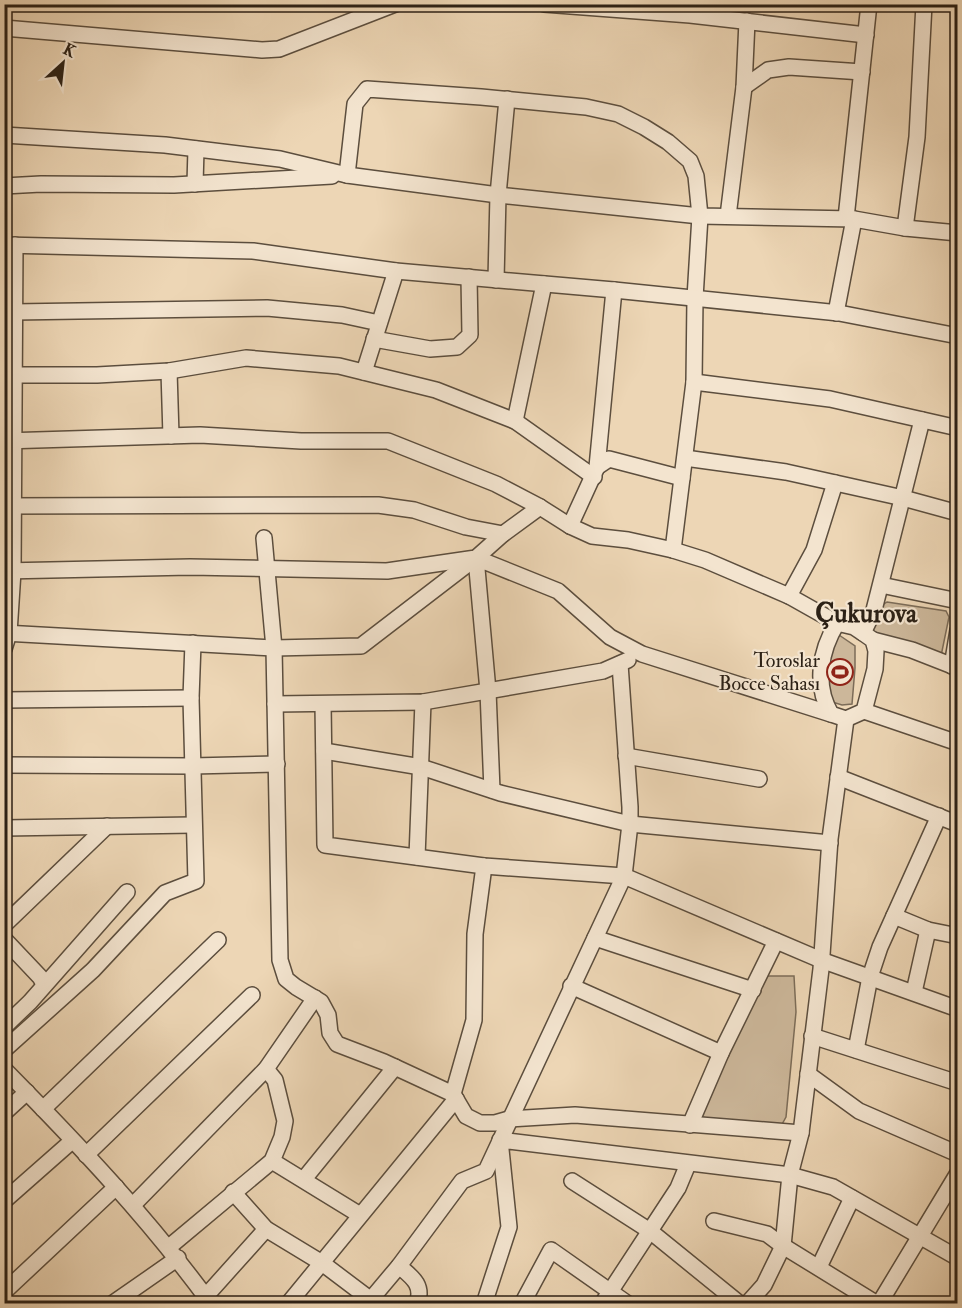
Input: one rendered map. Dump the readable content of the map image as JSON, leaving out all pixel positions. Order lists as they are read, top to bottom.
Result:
{
  "districts": ["Çukurova"],
  "places": {
    "sports": ["Toroslar Bocce Sahası"]
  },
  "north": "top right"
}
